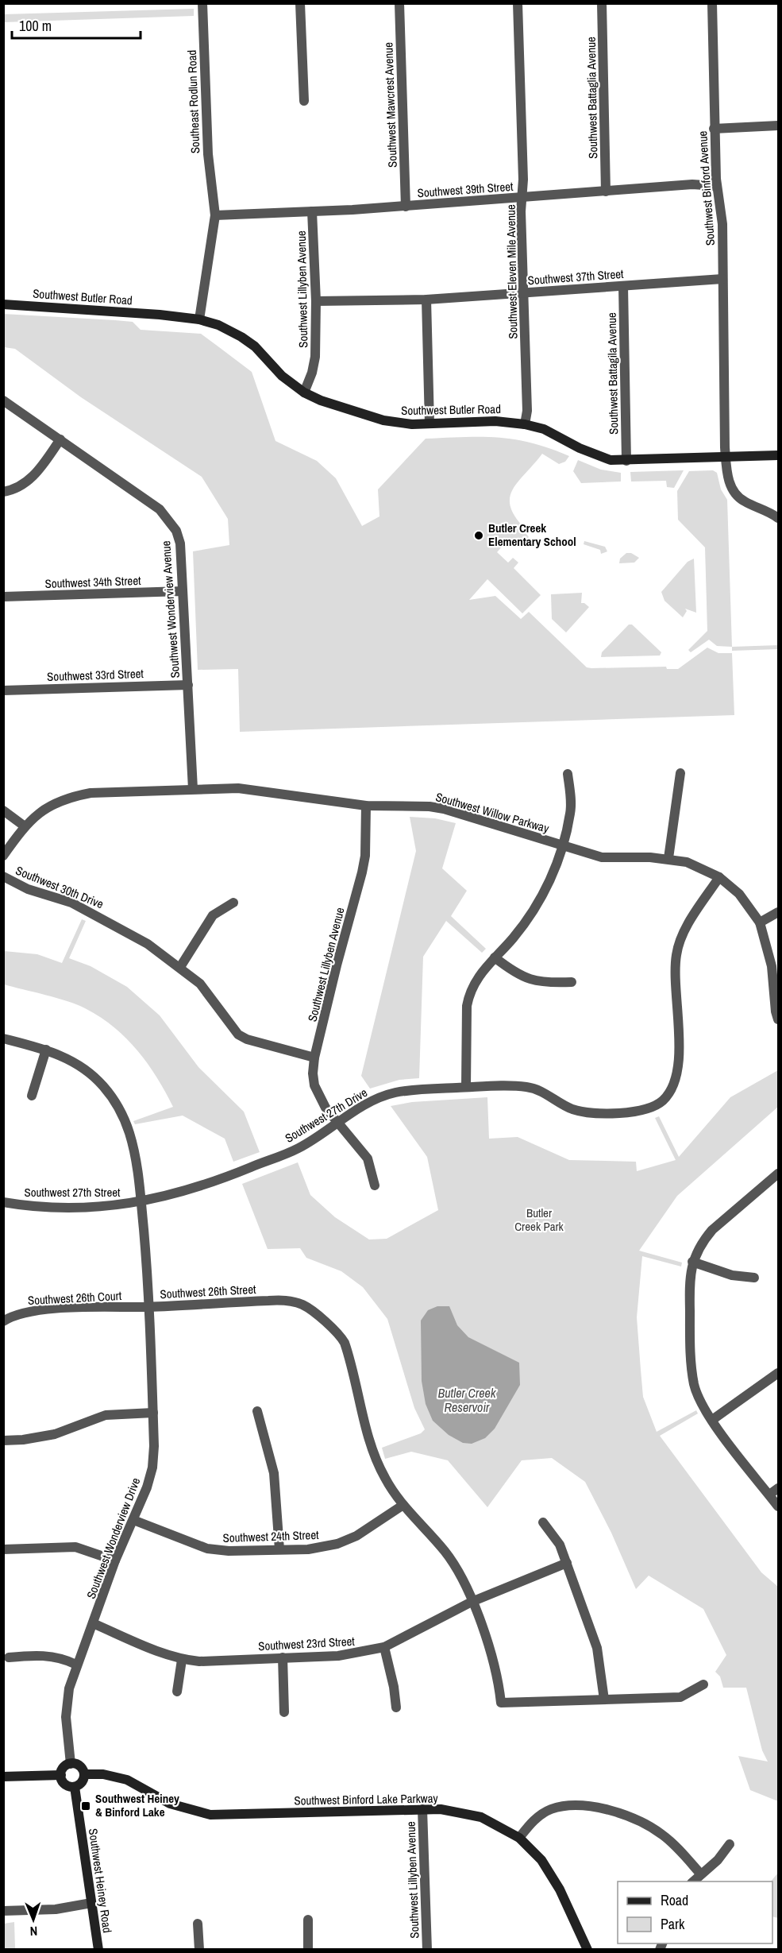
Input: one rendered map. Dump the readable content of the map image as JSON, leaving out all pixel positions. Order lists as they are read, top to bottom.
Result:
{
  "streets": {
    "street": [
      "Southwest Battaglia Avenue",
      "Southeast Rodlun Road",
      "Southwest Mawcrest Avenue",
      "Southwest Binford Avenue",
      "Southwest 39th Street",
      "Southwest Eleven Mile Avenue",
      "Southwest 37th Street",
      "Southwest Lillyben Avenue",
      "Southwest Butler Road",
      "Southwest Battagila Avenue",
      "Southwest 34th Street",
      "Southwest Wonderview Avenue",
      "Southwest 33rd Street",
      "Southwest Willow Parkway",
      "Southwest 30th Drive",
      "Southwest 27th Drive",
      "Southwest 27th Street",
      "Southwest 26th Street",
      "Southwest 26th Court",
      "Southwest 24th Street",
      "Southwest Wonderview Drive",
      "Southwest 23rd Street",
      "Southwest Binford Lake Parkway",
      "Southwest Heiney Road"
    ]
  },
  "crossings": [
    ["Southwest Battaglia Avenue", "Southwest 39th Street"],
    ["Southeast Rodlun Road", "Southwest 39th Street"],
    ["Southeast Rodlun Road", "Southwest Butler Road"],
    ["Southwest Mawcrest Avenue", "Southwest 39th Street"],
    ["Southwest Binford Avenue", "Southwest 39th Street"],
    ["Southwest Binford Avenue", "Southwest 37th Street"],
    ["Southwest Binford Avenue", "Southwest Butler Road"],
    ["Southwest 39th Street", "Southwest Eleven Mile Avenue"],
    ["Southwest 39th Street", "Southwest Lillyben Avenue"],
    ["Southwest Eleven Mile Avenue", "Southwest 37th Street"],
    ["Southwest Eleven Mile Avenue", "Southwest Butler Road"],
    ["Southwest 37th Street", "Southwest Lillyben Avenue"],
    ["Southwest 37th Street", "Southwest Battagila Avenue"],
    ["Southwest Lillyben Avenue", "Southwest Butler Road"],
    ["Southwest Lillyben Avenue", "Southwest Willow Parkway"],
    ["Southwest Lillyben Avenue", "Southwest 30th Drive"],
    ["Southwest Lillyben Avenue", "Southwest 27th Drive"],
    ["Southwest Lillyben Avenue", "Southwest Binford Lake Parkway"],
    ["Southwest Butler Road", "Southwest Battagila Avenue"],
    ["Southwest 34th Street", "Southwest Wonderview Avenue"],
    ["Southwest Wonderview Avenue", "Southwest 33rd Street"],
    ["Southwest Wonderview Avenue", "Southwest Willow Parkway"],
    ["Southwest Willow Parkway", "Southwest 27th Drive"],
    ["Southwest 27th Drive", "Southwest 27th Street"],
    ["Southwest 27th Drive", "Southwest Wonderview Drive"],
    ["Southwest 27th Street", "Southwest Wonderview Drive"],
    ["Southwest 26th Street", "Southwest 26th Court"],
    ["Southwest 26th Street", "Southwest 24th Street"],
    ["Southwest 26th Street", "Southwest Wonderview Drive"],
    ["Southwest 26th Street", "Southwest 23rd Street"],
    ["Southwest 26th Court", "Southwest Wonderview Drive"],
    ["Southwest 24th Street", "Southwest Wonderview Drive"],
    ["Southwest Wonderview Drive", "Southwest 23rd Street"],
    ["Southwest Wonderview Drive", "Southwest Binford Lake Parkway"],
    ["Southwest Wonderview Drive", "Southwest Heiney Road"],
    ["Southwest Binford Lake Parkway", "Southwest Heiney Road"]
  ],
  "water": ["Butler Creek Reservoir"],
  "parks": ["Butler Creek Park"],
  "places": {
    "other": ["Butler Creek Elementary School"],
    "transit": ["Southwest Heiney & Binford Lake"]
  },
  "legend": ["Road", "Park"],
  "scale_bar": "100 m",
  "north": "bottom"
}
